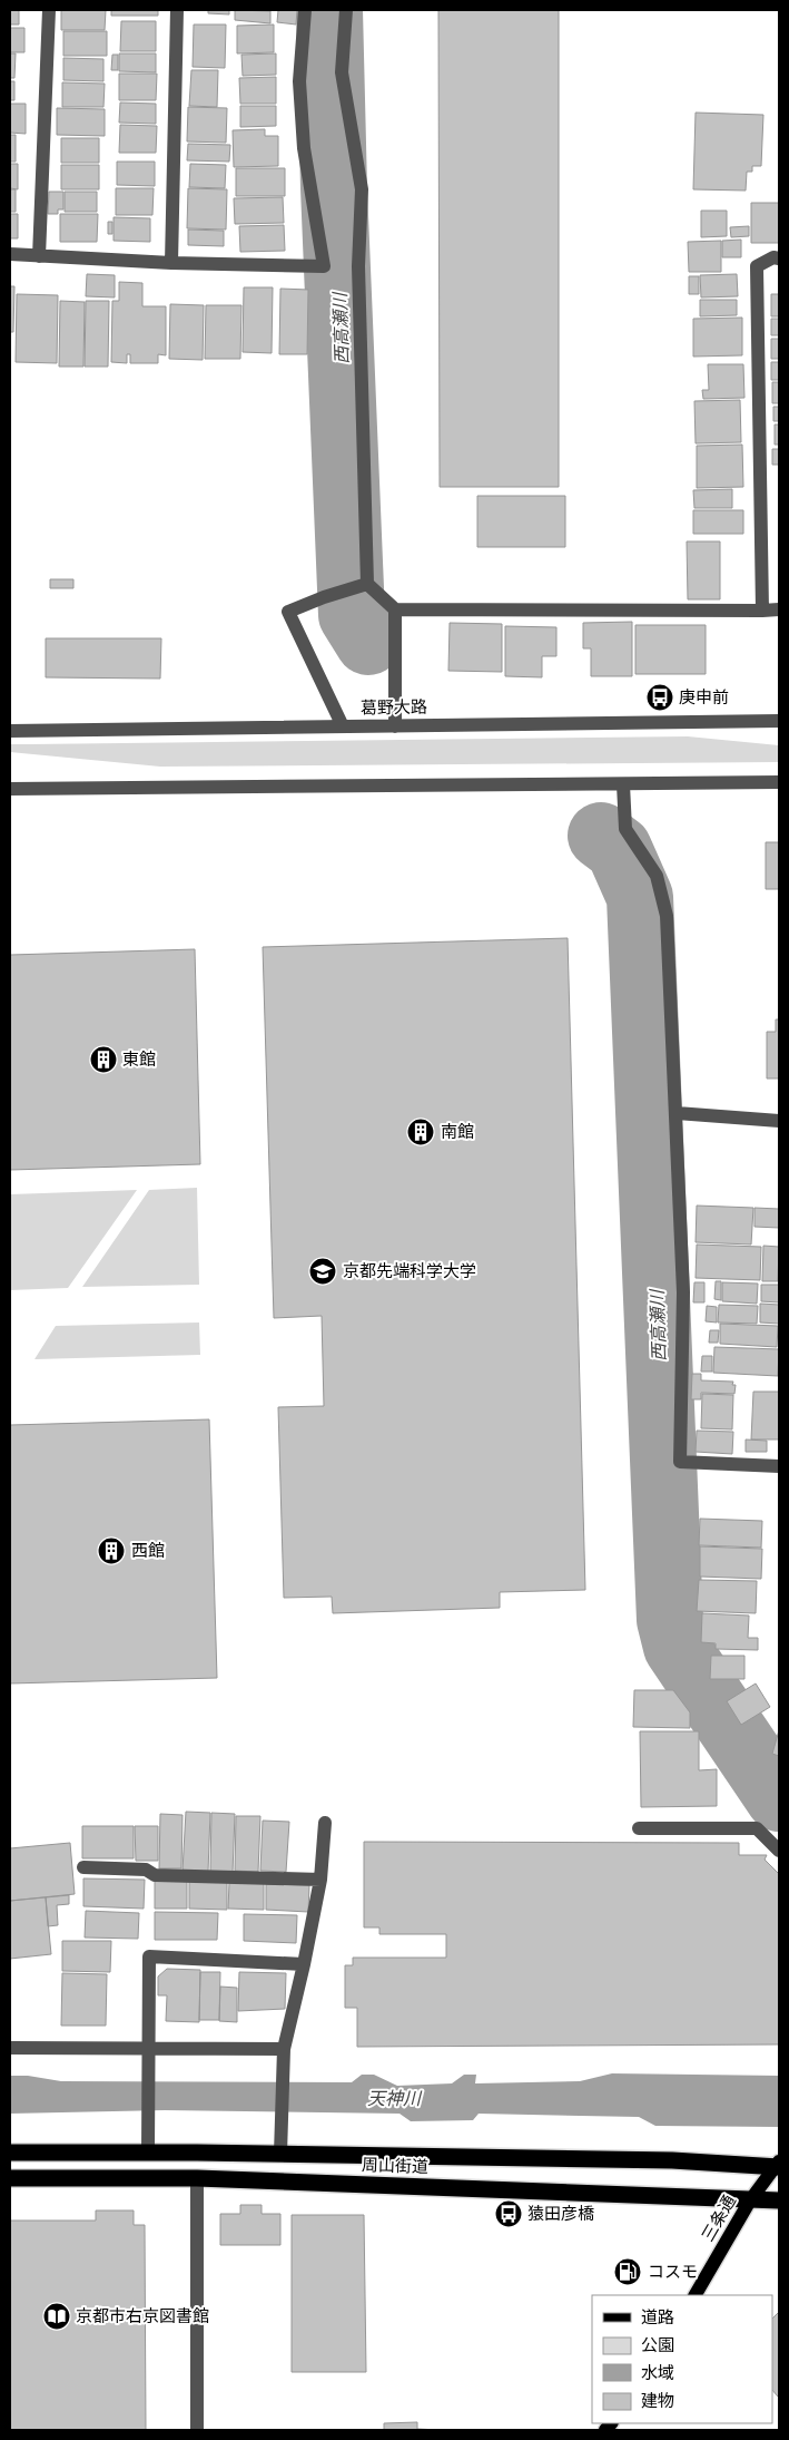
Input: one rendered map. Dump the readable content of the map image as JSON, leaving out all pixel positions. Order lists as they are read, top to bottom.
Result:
{
  "streets": {
    "highway": ["周山街道"],
    "main road": ["三条通"],
    "street": ["葛野大路"]
  },
  "crossings": [
    ["周山街道", "三条通"]
  ],
  "water": ["西高瀬川", "天神川"],
  "places": {
    "bus stop": ["庚申前", "猿田彦橋"],
    "building": ["東館", "南館", "西館"],
    "school or university": ["京都先端科学大学"],
    "fuel station": ["コスモ"],
    "library": ["京都市右京図書館"]
  },
  "legend": [
    "道路",
    "公園",
    "水域",
    "建物"
  ]
}
